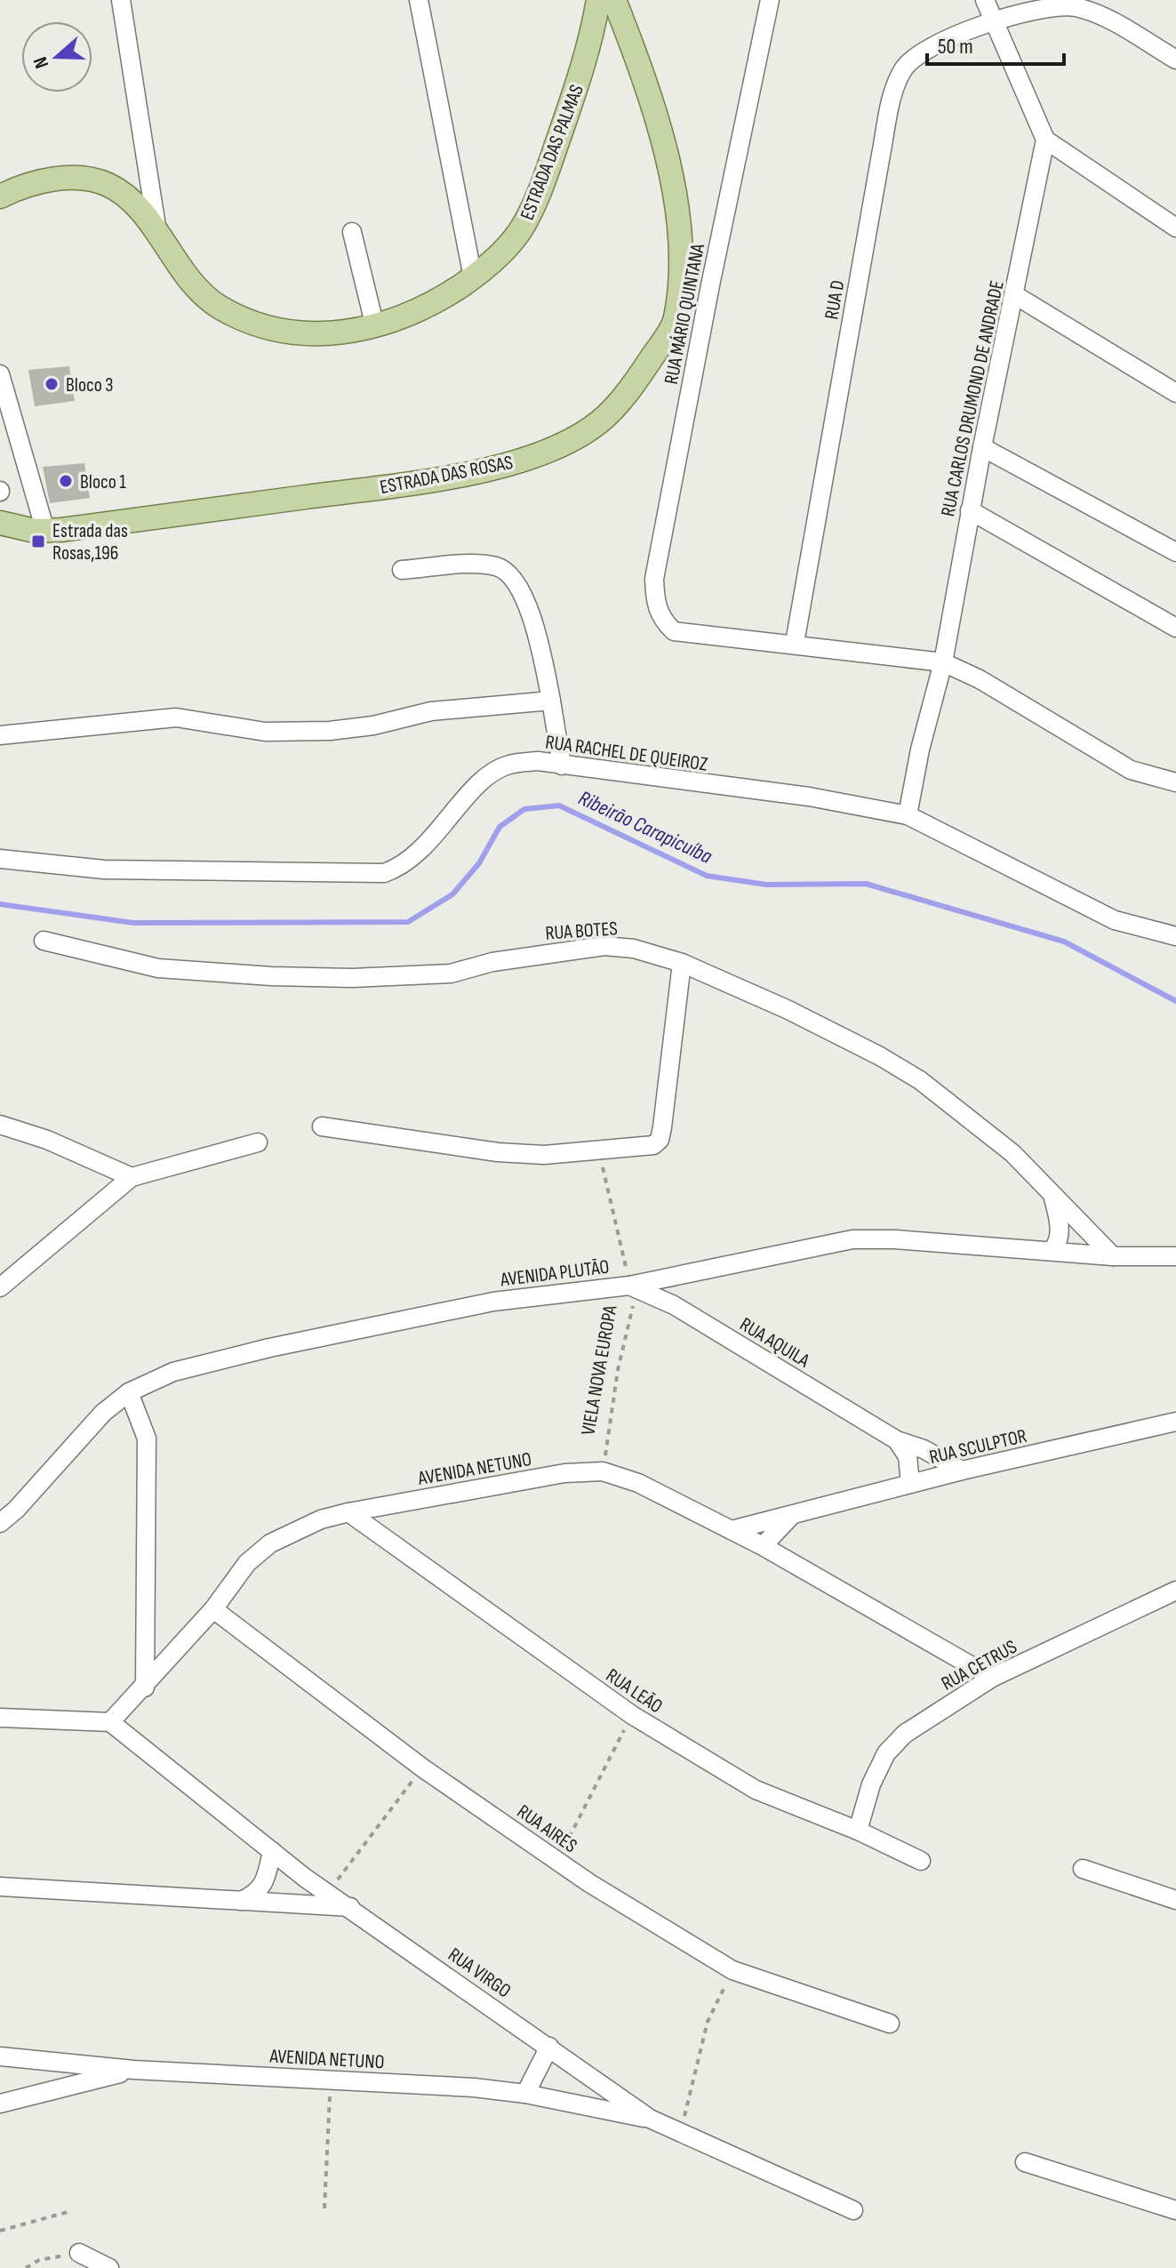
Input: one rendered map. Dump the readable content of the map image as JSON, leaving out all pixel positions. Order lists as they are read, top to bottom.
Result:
{
  "streets": {
    "main road": ["ESTRADA DAS PALMAS", "ESTRADA DAS ROSAS"],
    "street": [
      "RUA D",
      "RUA MÁRIO QUINTANA",
      "RUA CARLOS DRUMOND DE ANDRADE",
      "RUA RACHEL DE QUEIROZ",
      "RUA BOTES",
      "AVENIDA PLUTÃO",
      "RUA AQUILA",
      "RUA SCULPTOR",
      "AVENIDA NETUNO",
      "RUA CETRUS",
      "RUA LEÃO",
      "RUA AIRES",
      "RUA VIRGO"
    ],
    "path": ["VIELA NOVA EUROPA"]
  },
  "crossings": [
    ["RUA D", "RUA MÁRIO QUINTANA"],
    ["RUA CARLOS DRUMOND DE ANDRADE", "RUA RACHEL DE QUEIROZ"],
    ["RUA BOTES", "AVENIDA PLUTÃO"],
    ["AVENIDA PLUTÃO", "RUA AQUILA"],
    ["AVENIDA PLUTÃO", "VIELA NOVA EUROPA"],
    ["RUA AQUILA", "VIELA NOVA EUROPA"],
    ["RUA AQUILA", "RUA SCULPTOR"],
    ["VIELA NOVA EUROPA", "AVENIDA NETUNO"],
    ["RUA SCULPTOR", "AVENIDA NETUNO"],
    ["AVENIDA NETUNO", "RUA CETRUS"],
    ["AVENIDA NETUNO", "RUA LEÃO"],
    ["AVENIDA NETUNO", "RUA AIRES"],
    ["AVENIDA NETUNO", "RUA VIRGO"],
    ["RUA CETRUS", "RUA LEÃO"]
  ],
  "water": ["Ribeirão Carapicuíba"],
  "places": {
    "other": ["Bloco 3", "Bloco 1"],
    "transit": ["Estrada das Rosas,196"]
  },
  "scale_bar": "50 m",
  "north": "left"
}
